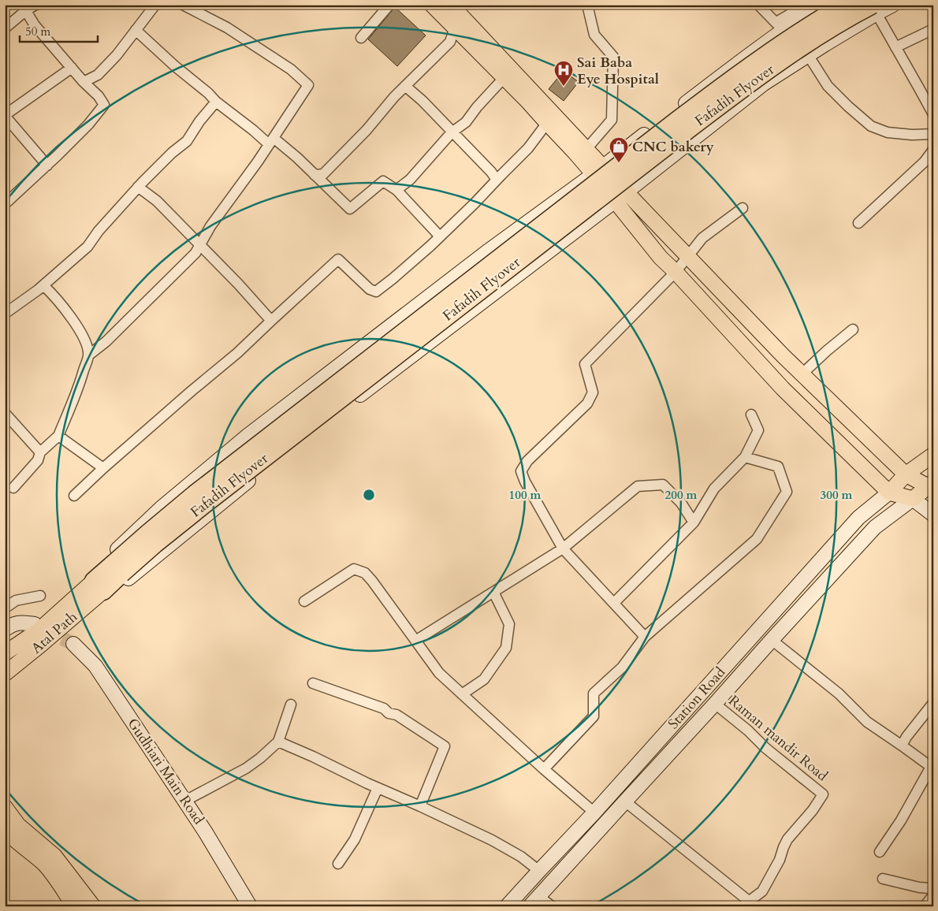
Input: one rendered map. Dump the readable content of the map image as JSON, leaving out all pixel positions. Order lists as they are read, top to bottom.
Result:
{
  "streets": {
    "highway": ["Fafadih Flyover"],
    "main road": ["Atal Path"],
    "street": ["Station Road", "Raman mandir Road", "Gudhiari Main Road"]
  },
  "crossings": [
    ["Fafadih Flyover", "Atal Path"],
    ["Station Road", "Raman mandir Road"]
  ],
  "places": {
    "hospital": ["Sai Baba Eye Hospital"],
    "shop": ["CNC bakery"]
  },
  "scale_bar": "50 m",
  "rings": ["100 m", "200 m", "300 m"]
}
